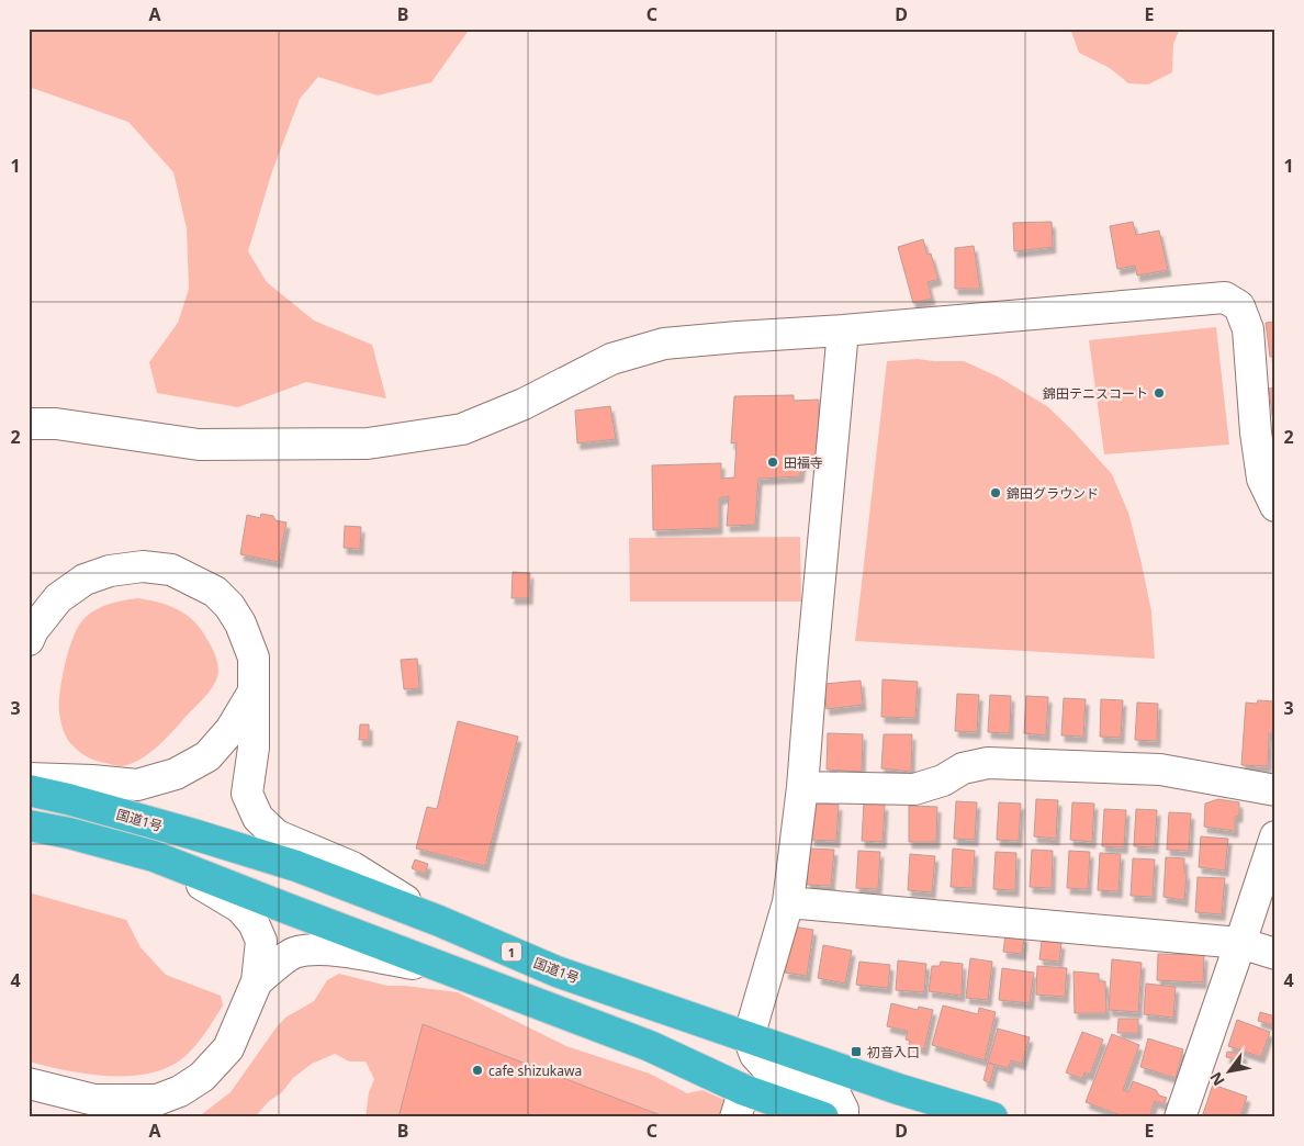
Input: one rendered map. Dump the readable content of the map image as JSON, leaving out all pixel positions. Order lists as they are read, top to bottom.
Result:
{
  "streets": {
    "highway": ["国道1号", "1"]
  },
  "places": {
    "other": [
      "錦田テニスコート",
      "田福寺",
      "錦田グラウンド",
      "cafe shizukawa"
    ],
    "transit": ["初音入口"]
  },
  "north": "bottom left",
  "grid": {
    "columns": [
      "A",
      "B",
      "C",
      "D",
      "E"
    ],
    "rows": [
      "1",
      "2",
      "3",
      "4"
    ]
  }
}
